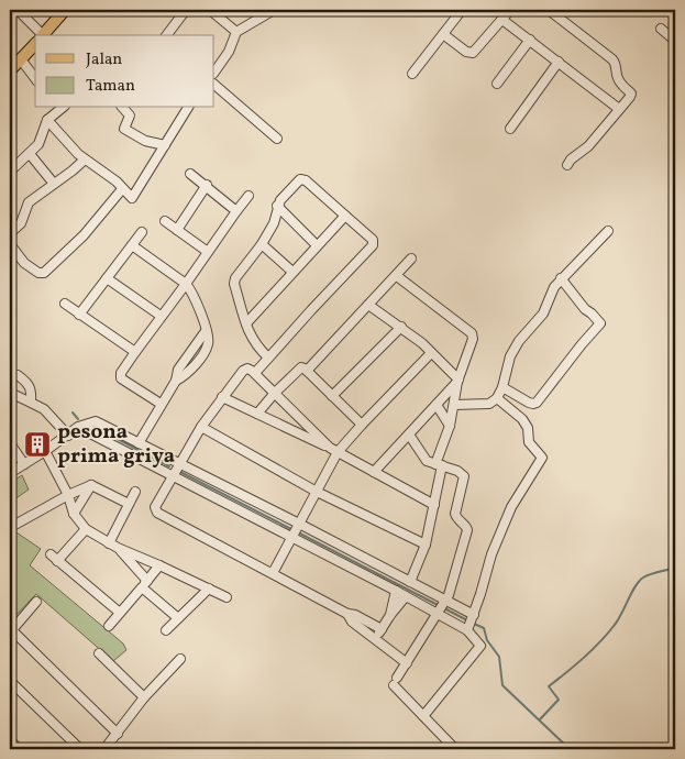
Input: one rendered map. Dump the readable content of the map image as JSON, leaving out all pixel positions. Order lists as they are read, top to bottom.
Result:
{
  "places": {
    "building": ["pesona prima griya"]
  },
  "legend": ["Jalan", "Taman"]
}
